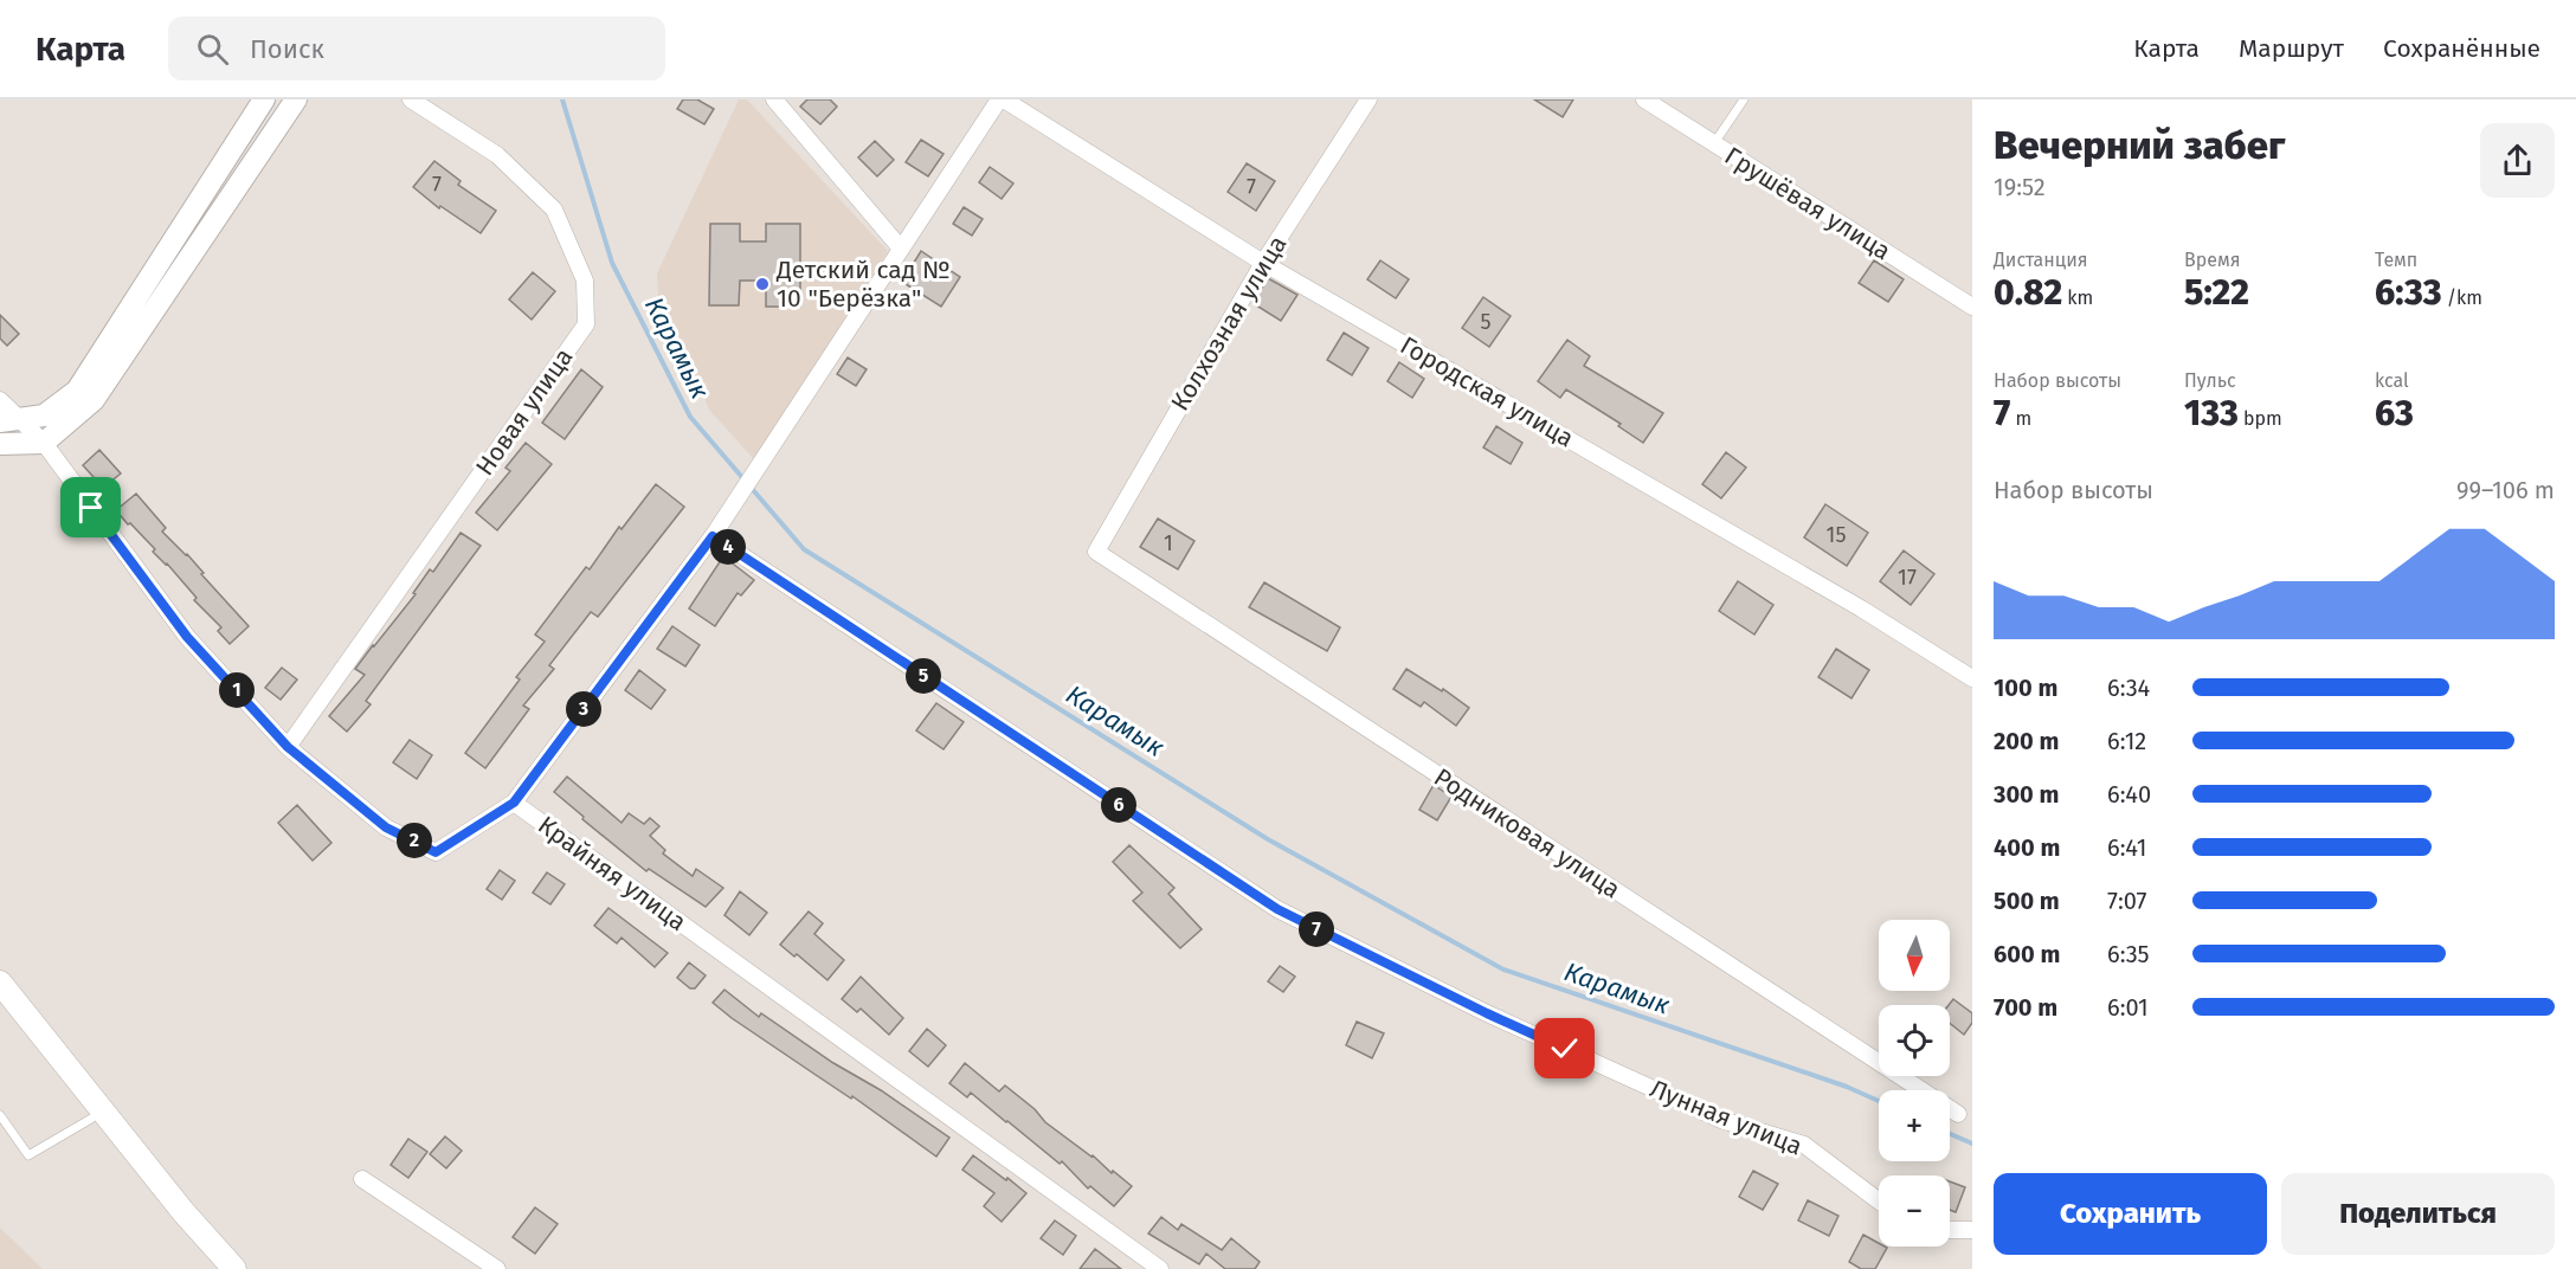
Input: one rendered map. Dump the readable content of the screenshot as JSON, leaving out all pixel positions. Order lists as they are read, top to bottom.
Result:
{
  "streets": {
    "street": [
      "Грушёвая улица",
      "Колхозная улица",
      "Городская улица",
      "Новая улица",
      "Родниковая улица",
      "Крайняя улица",
      "Лунная улица"
    ]
  },
  "crossings": [
    ["Колхозная улица", "Городская улица"],
    ["Колхозная улица", "Родниковая улица"],
    ["Новая улица", "Крайняя улица"]
  ],
  "water": ["Карамык"],
  "places": ["Детский сад № 10 \"Берёзка\""],
  "house_numbers": [
    "7",
    "7",
    "5",
    "15",
    "1",
    "17"
  ],
  "north": "bottom",
  "page": {
    "header": "Карта",
    "search": "Поиск",
    "nav": ["Карта", "Маршрут", "Сохранённые"],
    "heading": ["Вечерний забег", "19:52"],
    "stats": [
      ["Дистанция", "0.82 km"],
      ["Время", "5:22"],
      ["Темп", "6:33 /km"],
      ["Набор высоты", "7 m"],
      ["Пульс", "133 bpm"],
      ["kcal", "63"]
    ],
    "chart": ["Набор высоты", "99–106 m"],
    "pins": [
      "4",
      "5",
      "1",
      "3",
      "6",
      "2",
      "7"
    ],
    "list": [
      {
        "name": "100 m",
        "note": "6:34"
      },
      {
        "name": "200 m",
        "note": "6:12"
      },
      {
        "name": "300 m",
        "note": "6:40"
      },
      {
        "name": "400 m",
        "note": "6:41"
      },
      {
        "name": "500 m",
        "note": "7:07"
      },
      {
        "name": "600 m",
        "note": "6:35"
      },
      {
        "name": "700 m",
        "note": "6:01"
      }
    ],
    "map_buttons": ["+", "−"],
    "buttons": ["Сохранить", "Поделиться"]
  }
}
